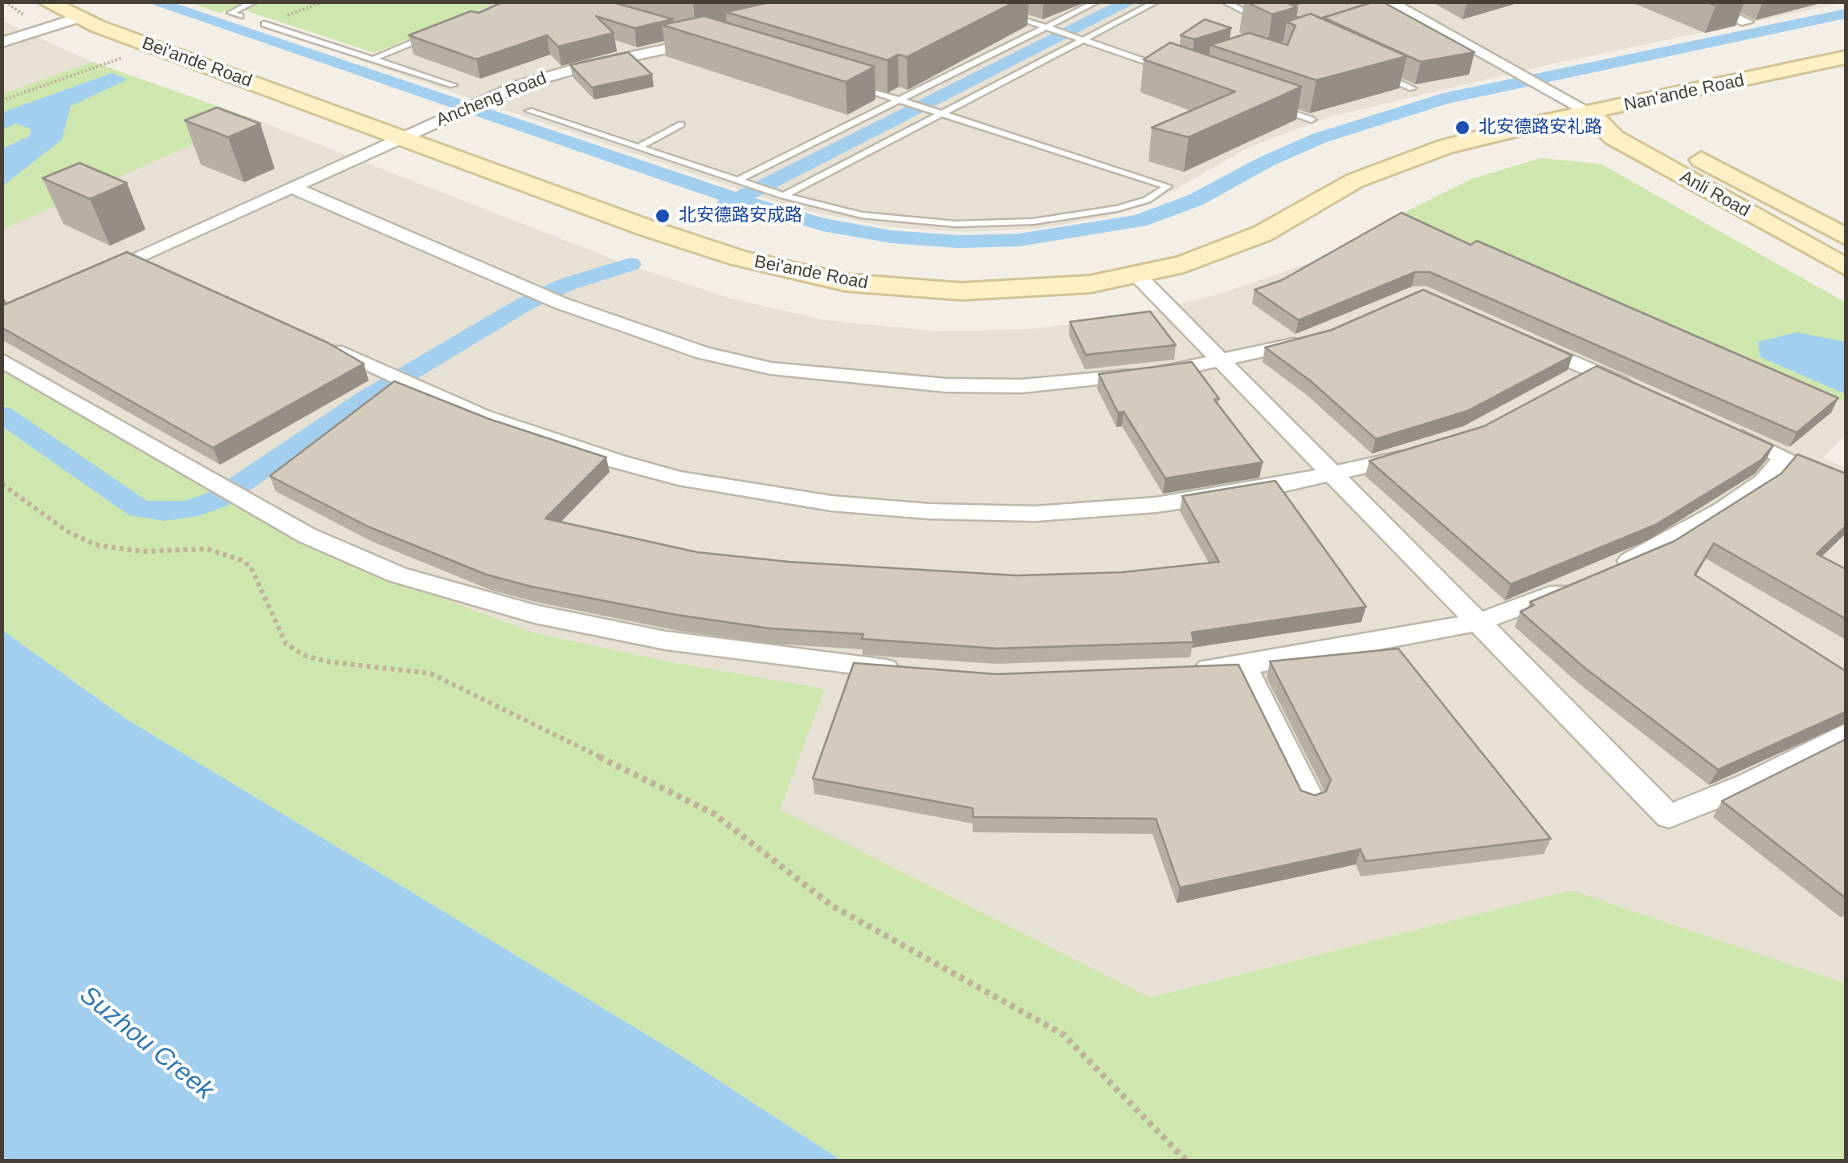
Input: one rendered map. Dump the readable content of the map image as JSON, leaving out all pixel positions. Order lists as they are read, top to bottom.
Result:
{
  "streets": {
    "street": [
      "Bei'ande Road",
      "Nan'ande Road",
      "Ancheng Road",
      "Anli Road"
    ]
  },
  "crossings": [
    ["Bei'ande Road", "Nan'ande Road"],
    ["Bei'ande Road", "Ancheng Road"],
    ["Bei'ande Road", "Anli Road"],
    ["Nan'ande Road", "Anli Road"]
  ],
  "water": ["Suzhou Creek"],
  "places": ["北安德路安礼路", "北安德路安成路"]
}
